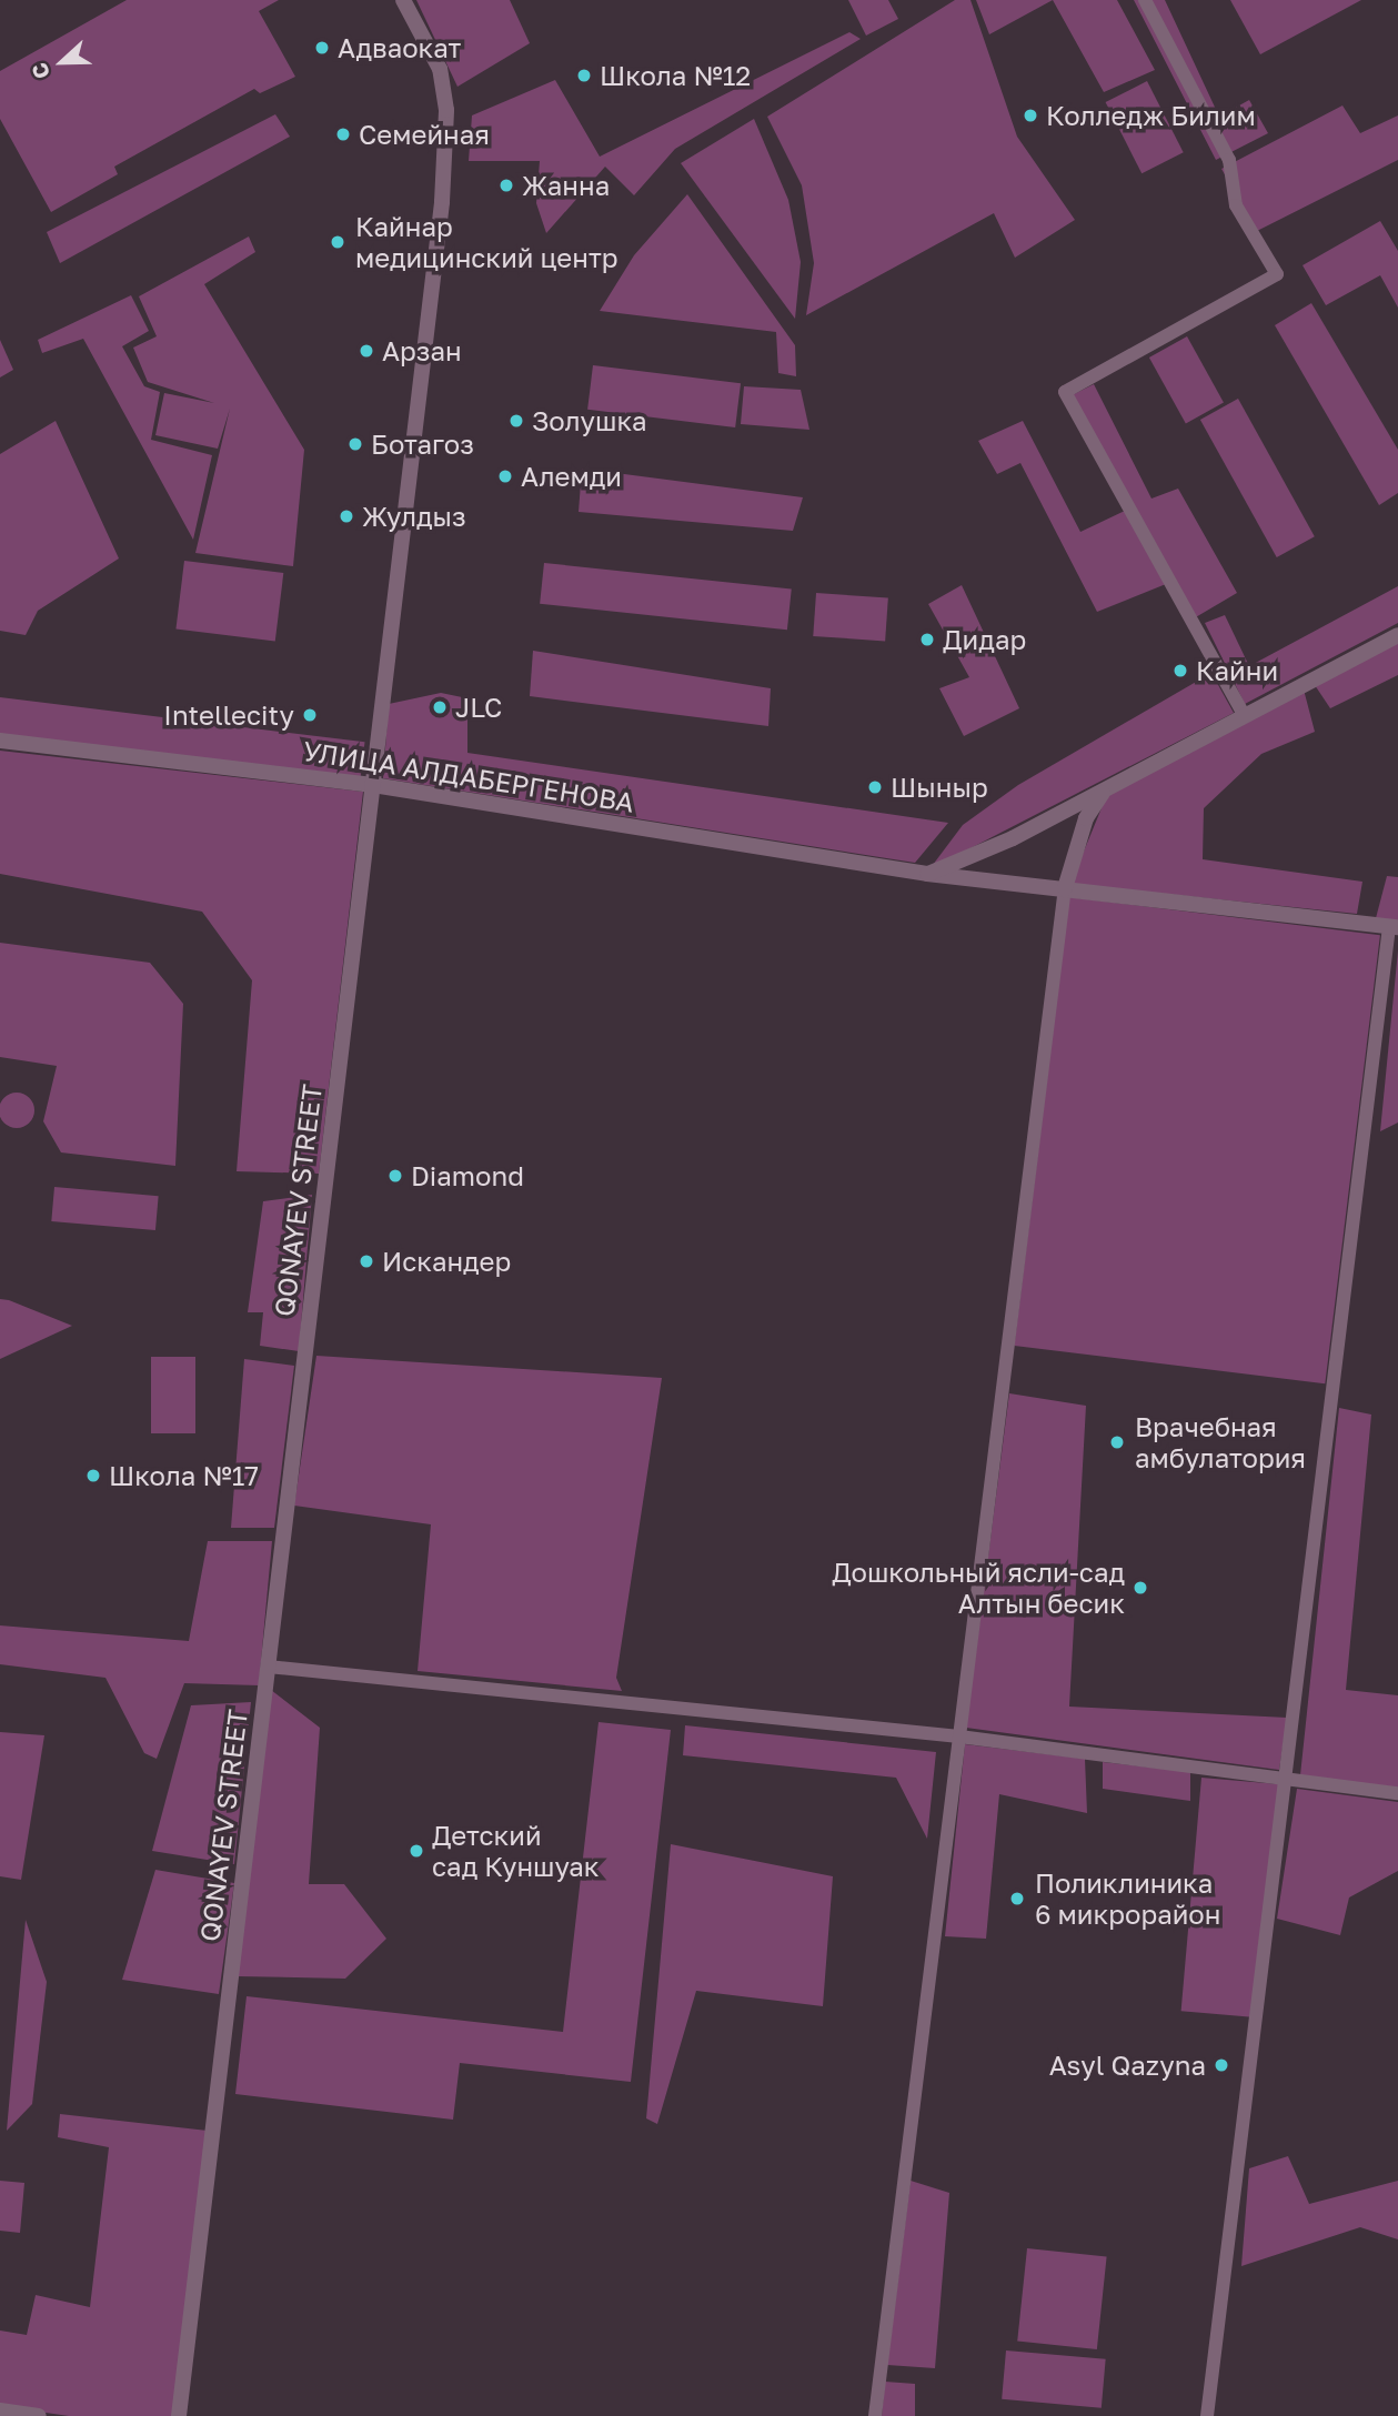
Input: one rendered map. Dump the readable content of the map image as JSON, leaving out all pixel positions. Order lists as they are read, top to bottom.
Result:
{
  "streets": {
    "street": ["УЛИЦА АЛДАБЕРГЕНОВА", "QONAYEV STREET"]
  },
  "crossings": [
    ["УЛИЦА АЛДАБЕРГЕНОВА", "QONAYEV STREET"]
  ],
  "places": [
    "Адваокат",
    "Школа №12",
    "Колледж Билим",
    "Семейная",
    "Жанна",
    "Кайнар медицинский центр",
    "Арзан",
    "Золушка",
    "Ботагоз",
    "Алемди",
    "Жулдыз",
    "Дидар",
    "Кайни",
    "JLC",
    "Intellecity",
    "Шыныр",
    "Diamond",
    "Искандер",
    "Врачебная амбулатория",
    "Школа №17",
    "Дошкольный ясли-сад Алтын бесик",
    "Детский сад Куншуак",
    "Поликлиника 6 микрорайон",
    "Asyl Qazyna"
  ],
  "north": "left"
}
